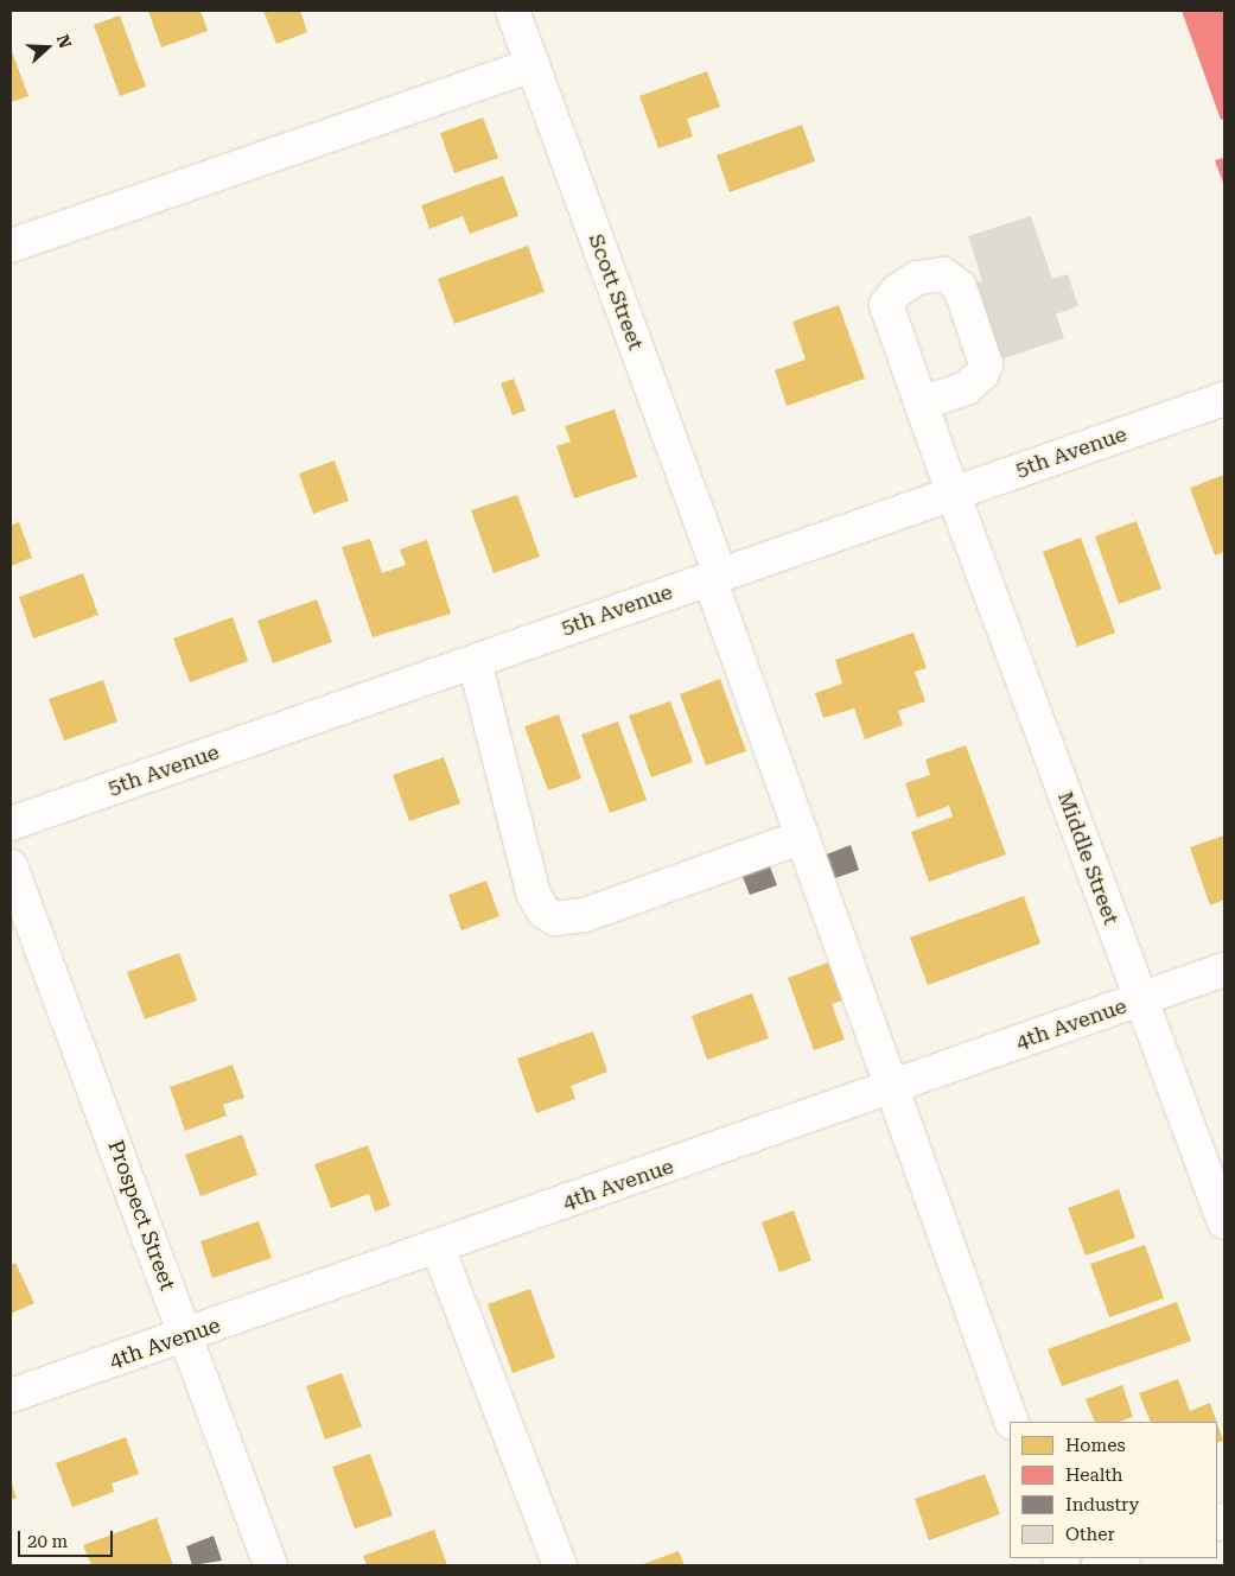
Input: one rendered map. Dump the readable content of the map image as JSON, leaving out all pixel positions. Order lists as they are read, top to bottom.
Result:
{
  "streets": {
    "street": [
      "Scott Street",
      "5th Avenue",
      "Middle Street",
      "4th Avenue",
      "Prospect Street"
    ]
  },
  "crossings": [
    ["Scott Street", "5th Avenue"],
    ["Scott Street", "4th Avenue"],
    ["5th Avenue", "Middle Street"],
    ["Middle Street", "4th Avenue"],
    ["4th Avenue", "Prospect Street"]
  ],
  "legend": [
    "Homes",
    "Health",
    "Industry",
    "Other"
  ],
  "scale_bar": "20 m",
  "north": "right"
}
